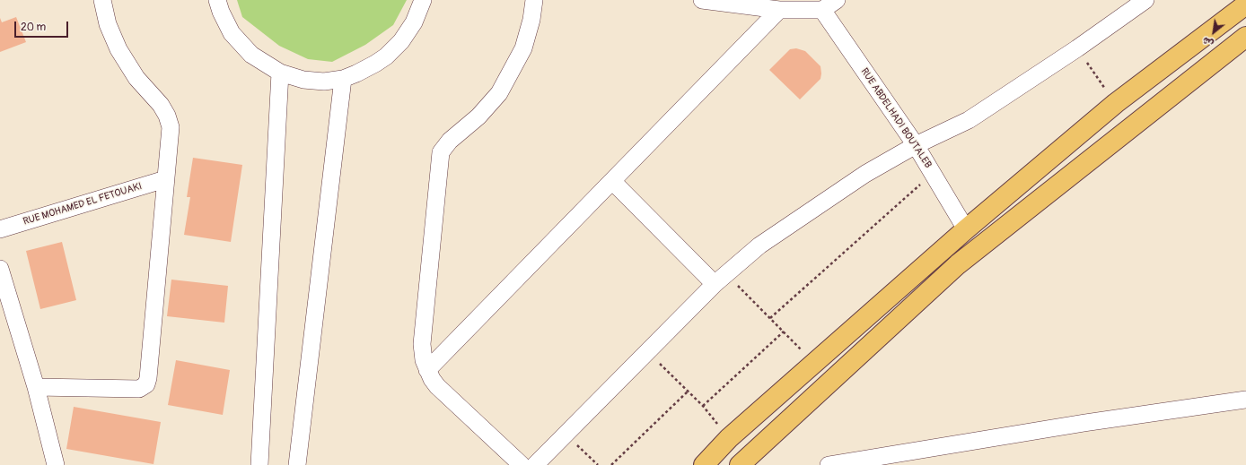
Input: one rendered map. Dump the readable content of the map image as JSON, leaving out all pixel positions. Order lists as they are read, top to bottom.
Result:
{
  "streets": {
    "street": ["RUE ABDELHADI BOUTALEB", "RUE MOHAMED EL FETOUAKI"]
  },
  "scale_bar": "20 m",
  "north": "bottom left"
}
